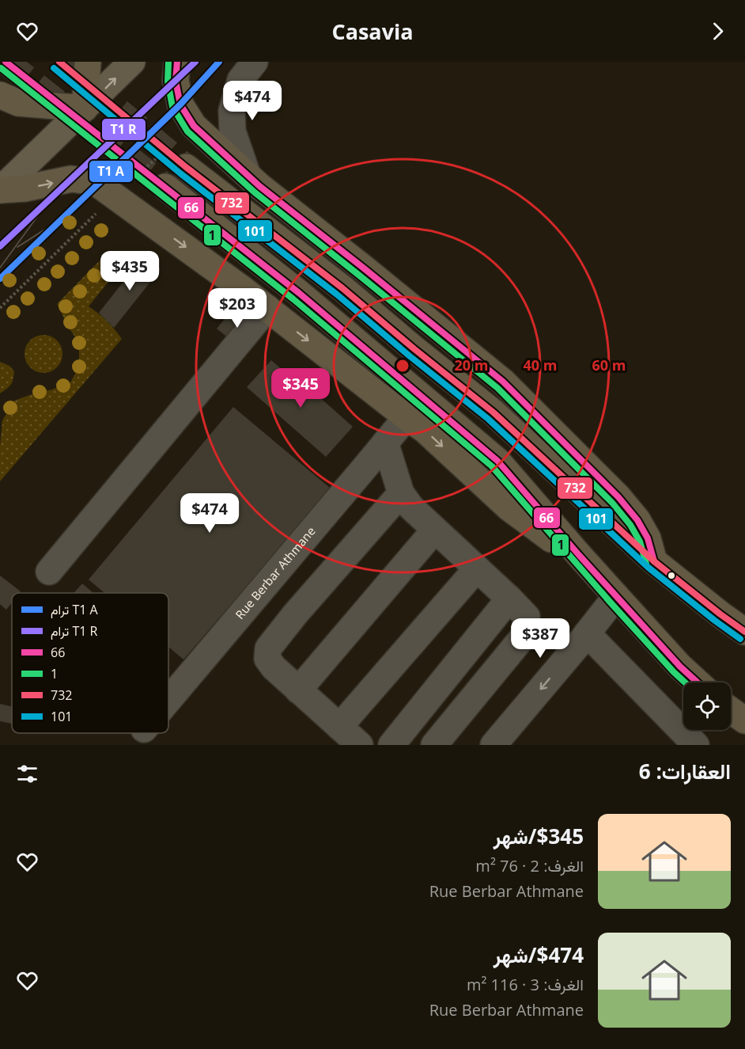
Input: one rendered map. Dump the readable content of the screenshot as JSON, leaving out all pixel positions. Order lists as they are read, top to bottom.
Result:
{
  "streets": {
    "street": ["Rue Berbar Athmane"]
  },
  "lines": [
    "transit line 66",
    "transit line 1",
    "transit line 732",
    "transit line 101"
  ],
  "legend": [
    "ترام T1 A",
    "ترام T1 R",
    "66",
    "1",
    "732",
    "101"
  ],
  "page": {
    "header": "Casavia",
    "price": [
      "$474",
      "$435",
      "$203",
      "$345",
      "$474",
      "$387"
    ],
    "heading": "العقارات: 6",
    "list": [
      {
        "name": "$345/شهر",
        "note": "الغرف: 2 · 76 m² · Rue Berbar Athmane"
      },
      {
        "name": "$474/شهر",
        "note": "الغرف: 3 · 116 m² · Rue Berbar Athmane"
      }
    ]
  },
  "rings": ["20 m", "40 m", "60 m"]
}
